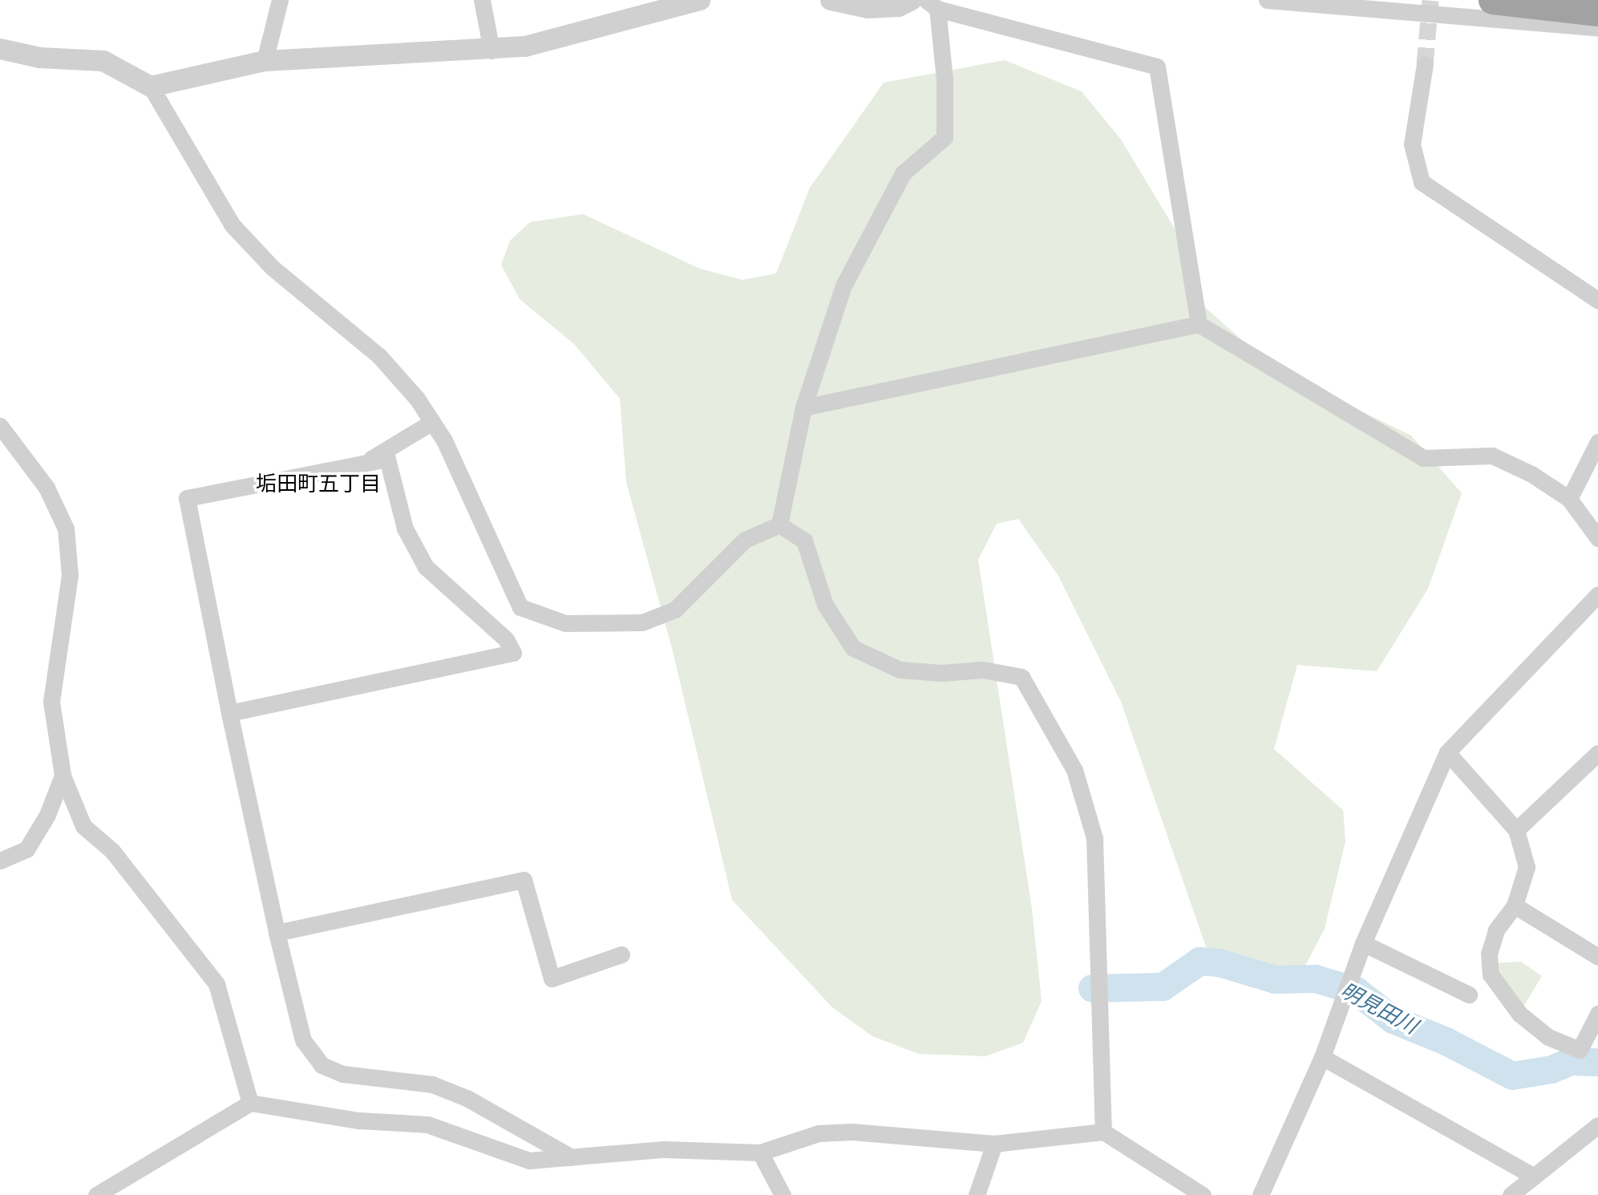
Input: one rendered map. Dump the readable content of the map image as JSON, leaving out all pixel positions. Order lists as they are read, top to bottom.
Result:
{
  "districts": ["垢田町五丁目"],
  "water": ["明見田川"]
}
